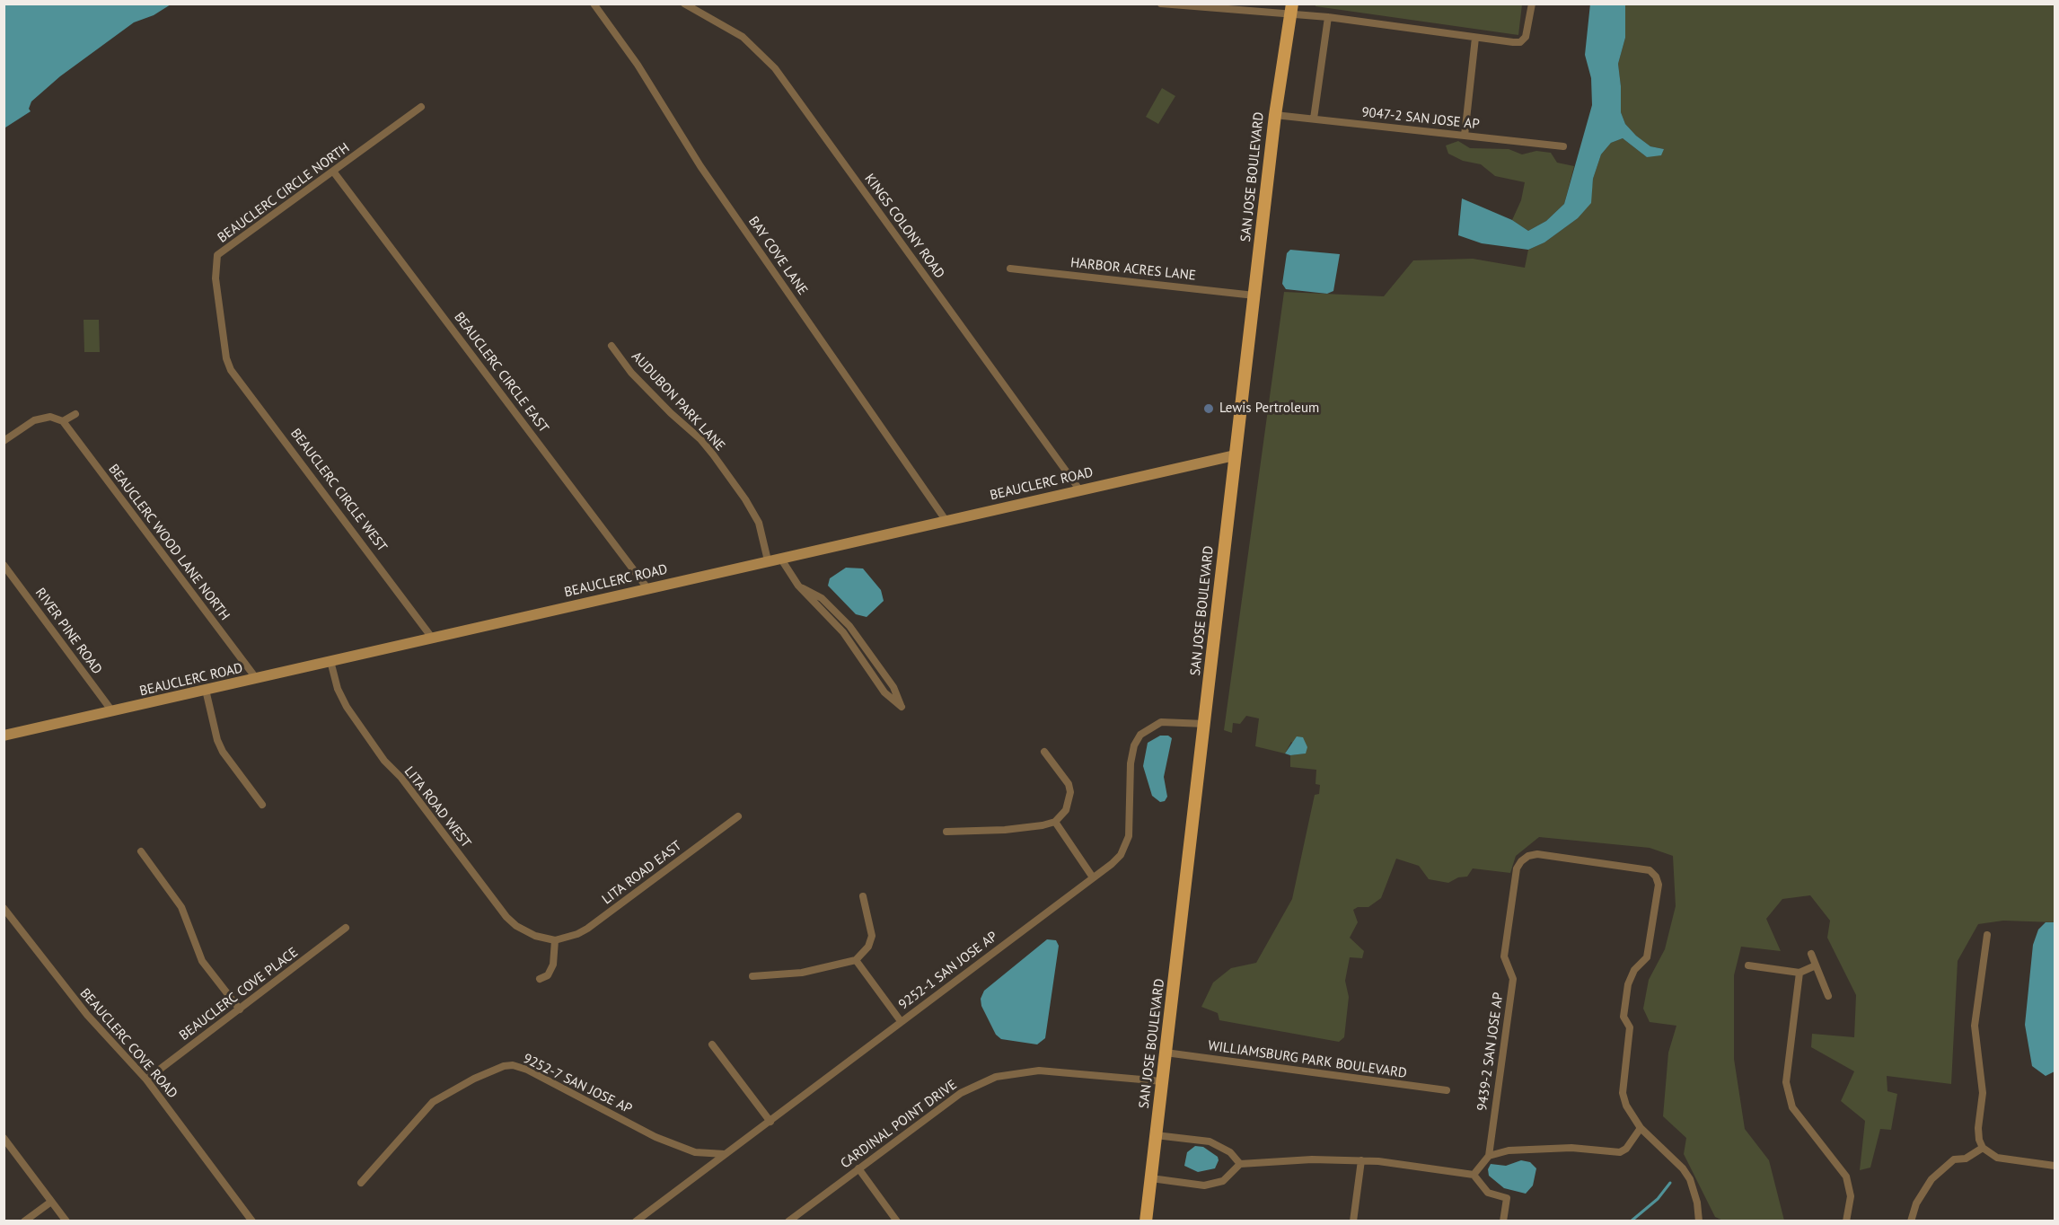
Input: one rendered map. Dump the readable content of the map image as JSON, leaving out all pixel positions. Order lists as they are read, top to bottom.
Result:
{
  "streets": {
    "main road": ["SAN JOSE BOULEVARD"],
    "street": [
      "9047-2 SAN JOSE AP",
      "BEAUCLERC CIRCLE NORTH",
      "KINGS COLONY ROAD",
      "BAY COVE LANE",
      "HARBOR ACRES LANE",
      "BEAUCLERC CIRCLE EAST",
      "AUDUBON PARK LANE",
      "BEAUCLERC ROAD",
      "BEAUCLERC CIRCLE WEST",
      "BEAUCLERC WOOD LANE NORTH",
      "RIVER PINE ROAD",
      "LITA ROAD WEST",
      "LITA ROAD EAST",
      "9252-1 SAN JOSE AP",
      "BEAUCLERC COVE PLACE",
      "BEAUCLERC COVE ROAD",
      "9439-2 SAN JOSE AP",
      "WILLIAMSBURG PARK BOULEVARD",
      "9252-7 SAN JOSE AP",
      "CARDINAL POINT DRIVE"
    ]
  },
  "crossings": [
    ["9047-2 SAN JOSE AP", "SAN JOSE BOULEVARD"],
    ["SAN JOSE BOULEVARD", "HARBOR ACRES LANE"],
    ["SAN JOSE BOULEVARD", "BEAUCLERC ROAD"],
    ["SAN JOSE BOULEVARD", "9252-1 SAN JOSE AP"],
    ["SAN JOSE BOULEVARD", "WILLIAMSBURG PARK BOULEVARD"],
    ["SAN JOSE BOULEVARD", "CARDINAL POINT DRIVE"],
    ["BEAUCLERC CIRCLE NORTH", "BEAUCLERC CIRCLE EAST"],
    ["BEAUCLERC CIRCLE NORTH", "BEAUCLERC CIRCLE WEST"],
    ["KINGS COLONY ROAD", "BEAUCLERC ROAD"],
    ["BAY COVE LANE", "BEAUCLERC ROAD"],
    ["BEAUCLERC CIRCLE EAST", "BEAUCLERC ROAD"],
    ["AUDUBON PARK LANE", "BEAUCLERC ROAD"],
    ["BEAUCLERC ROAD", "BEAUCLERC CIRCLE WEST"],
    ["BEAUCLERC ROAD", "BEAUCLERC WOOD LANE NORTH"],
    ["BEAUCLERC ROAD", "RIVER PINE ROAD"],
    ["BEAUCLERC ROAD", "LITA ROAD WEST"],
    ["LITA ROAD WEST", "LITA ROAD EAST"],
    ["9252-1 SAN JOSE AP", "9252-7 SAN JOSE AP"],
    ["BEAUCLERC COVE PLACE", "BEAUCLERC COVE ROAD"]
  ],
  "places": ["Lewis Pertroleum"]
}
